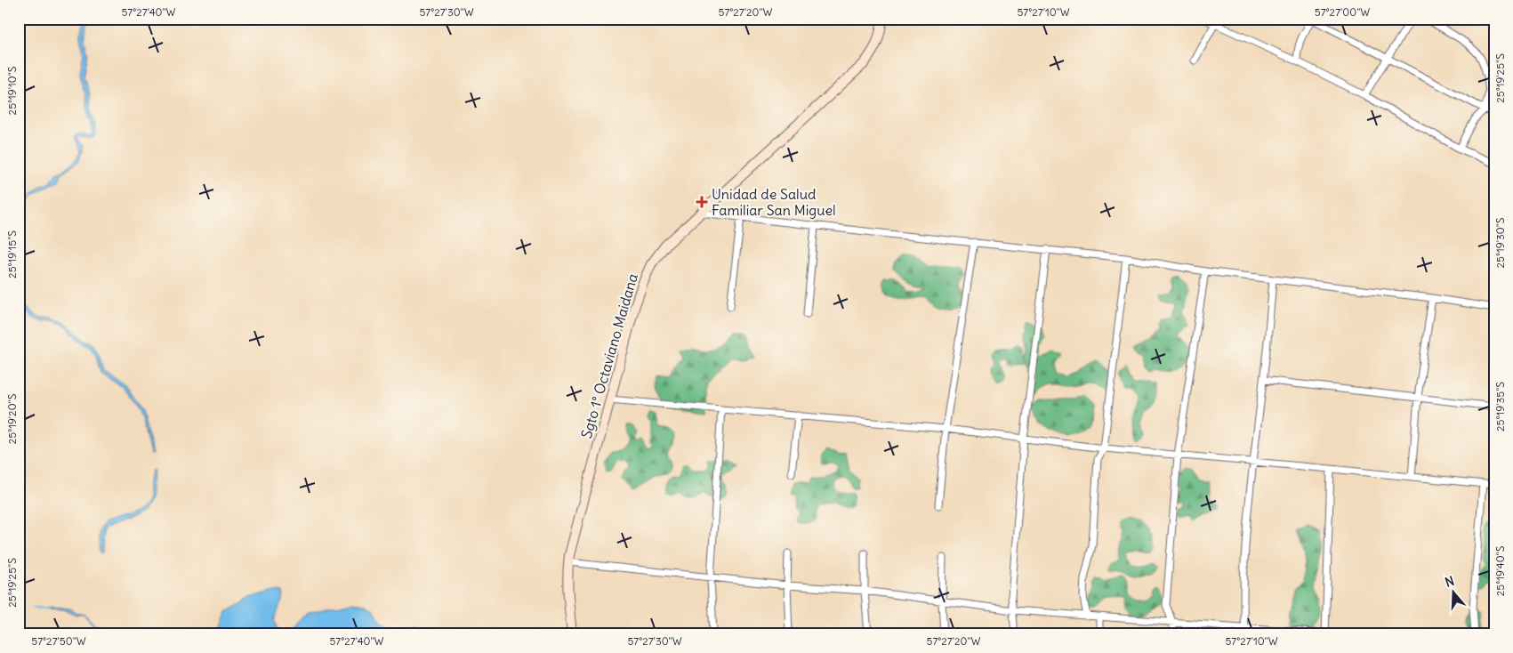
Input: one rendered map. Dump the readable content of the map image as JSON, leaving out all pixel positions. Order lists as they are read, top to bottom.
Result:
{
  "streets": {
    "main road": ["Sgto 1° Octaviano Maidana"]
  },
  "places": {
    "health": ["Unidad de Salud Familiar San Miguel"]
  },
  "north": "top",
  "coordinates": [
    "57°27'40\"W",
    "57°27'30\"W",
    "57°27'20\"W",
    "57°27'10\"W",
    "57°27'00\"W",
    "25°19'25\"S",
    "25°19'10\"S",
    "25°19'30\"S",
    "25°19'15\"S",
    "25°19'35\"S",
    "25°19'20\"S",
    "25°19'40\"S",
    "57°27'50\"W"
  ]
}
